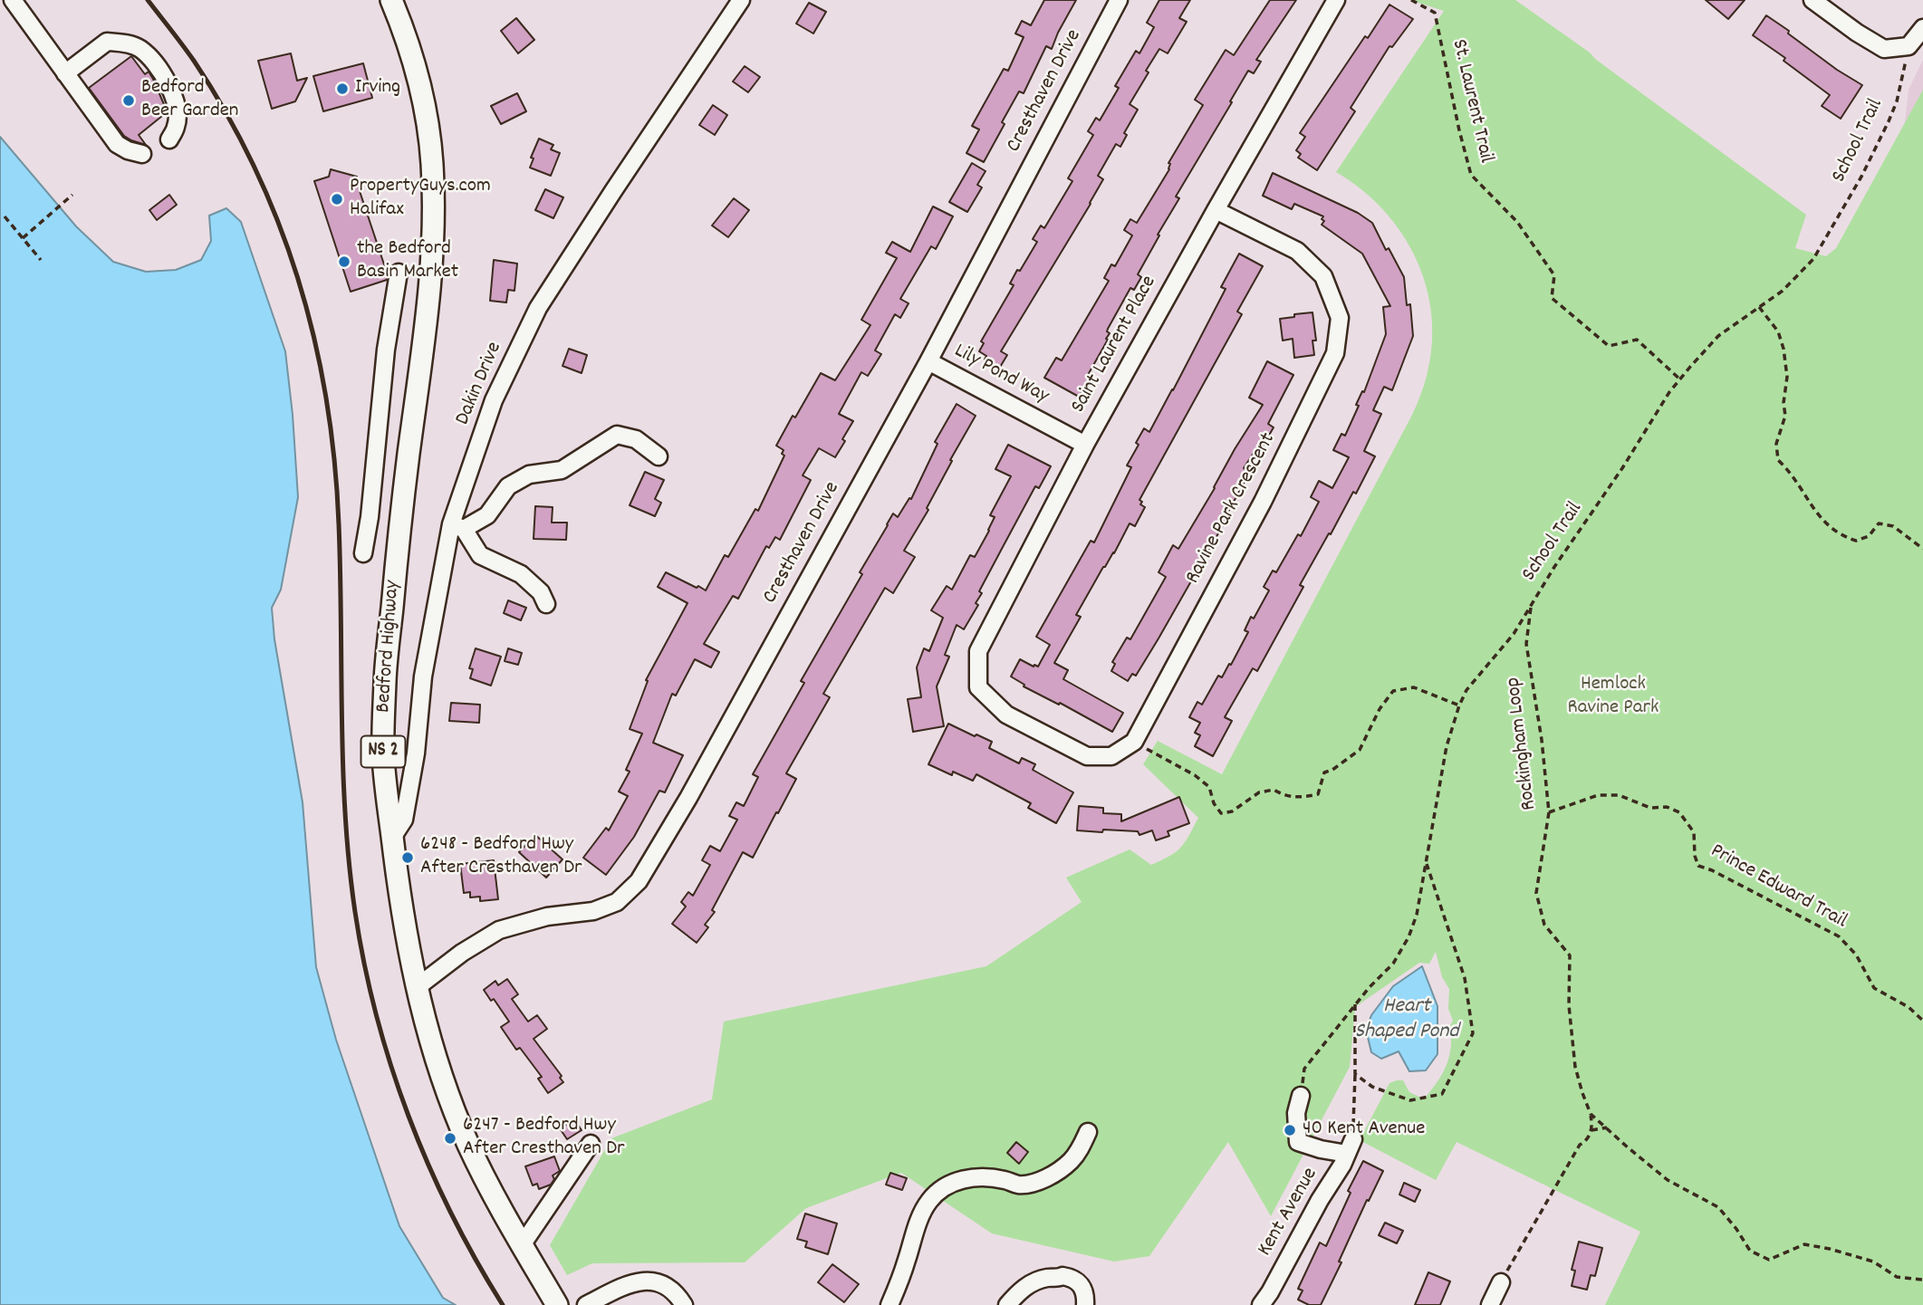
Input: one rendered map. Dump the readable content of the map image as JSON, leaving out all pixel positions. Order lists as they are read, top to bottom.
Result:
{
  "streets": {
    "main road": ["Bedford Highway", "NS 2"],
    "street": [
      "Cresthaven Drive",
      "Saint Laurent Place",
      "Lily Pond Way",
      "Dakin Drive",
      "Ravine Park Crescent",
      "Kent Avenue"
    ],
    "path": [
      "St. Laurent Trail",
      "School Trail",
      "Rockingham Loop",
      "Prince Edward Trail"
    ]
  },
  "crossings": [
    ["Cresthaven Drive", "Lily Pond Way"],
    ["Cresthaven Drive", "Bedford Highway"],
    ["St. Laurent Trail", "School Trail"],
    ["School Trail", "Rockingham Loop"],
    ["Saint Laurent Place", "Lily Pond Way"],
    ["Saint Laurent Place", "Ravine Park Crescent"],
    ["Dakin Drive", "Bedford Highway"],
    ["Rockingham Loop", "Prince Edward Trail"]
  ],
  "water": ["Heart Shaped Pond"],
  "parks": ["Hemlock Ravine Park"],
  "places": [
    "Irving",
    "Bedford Beer Garden",
    "PropertyGuys.com Halifax",
    "the Bedford Basin Market",
    "6248 - Bedford Hwy After Cresthaven Dr",
    "40 Kent Avenue",
    "6247 - Bedford Hwy After Cresthaven Dr"
  ]
}
